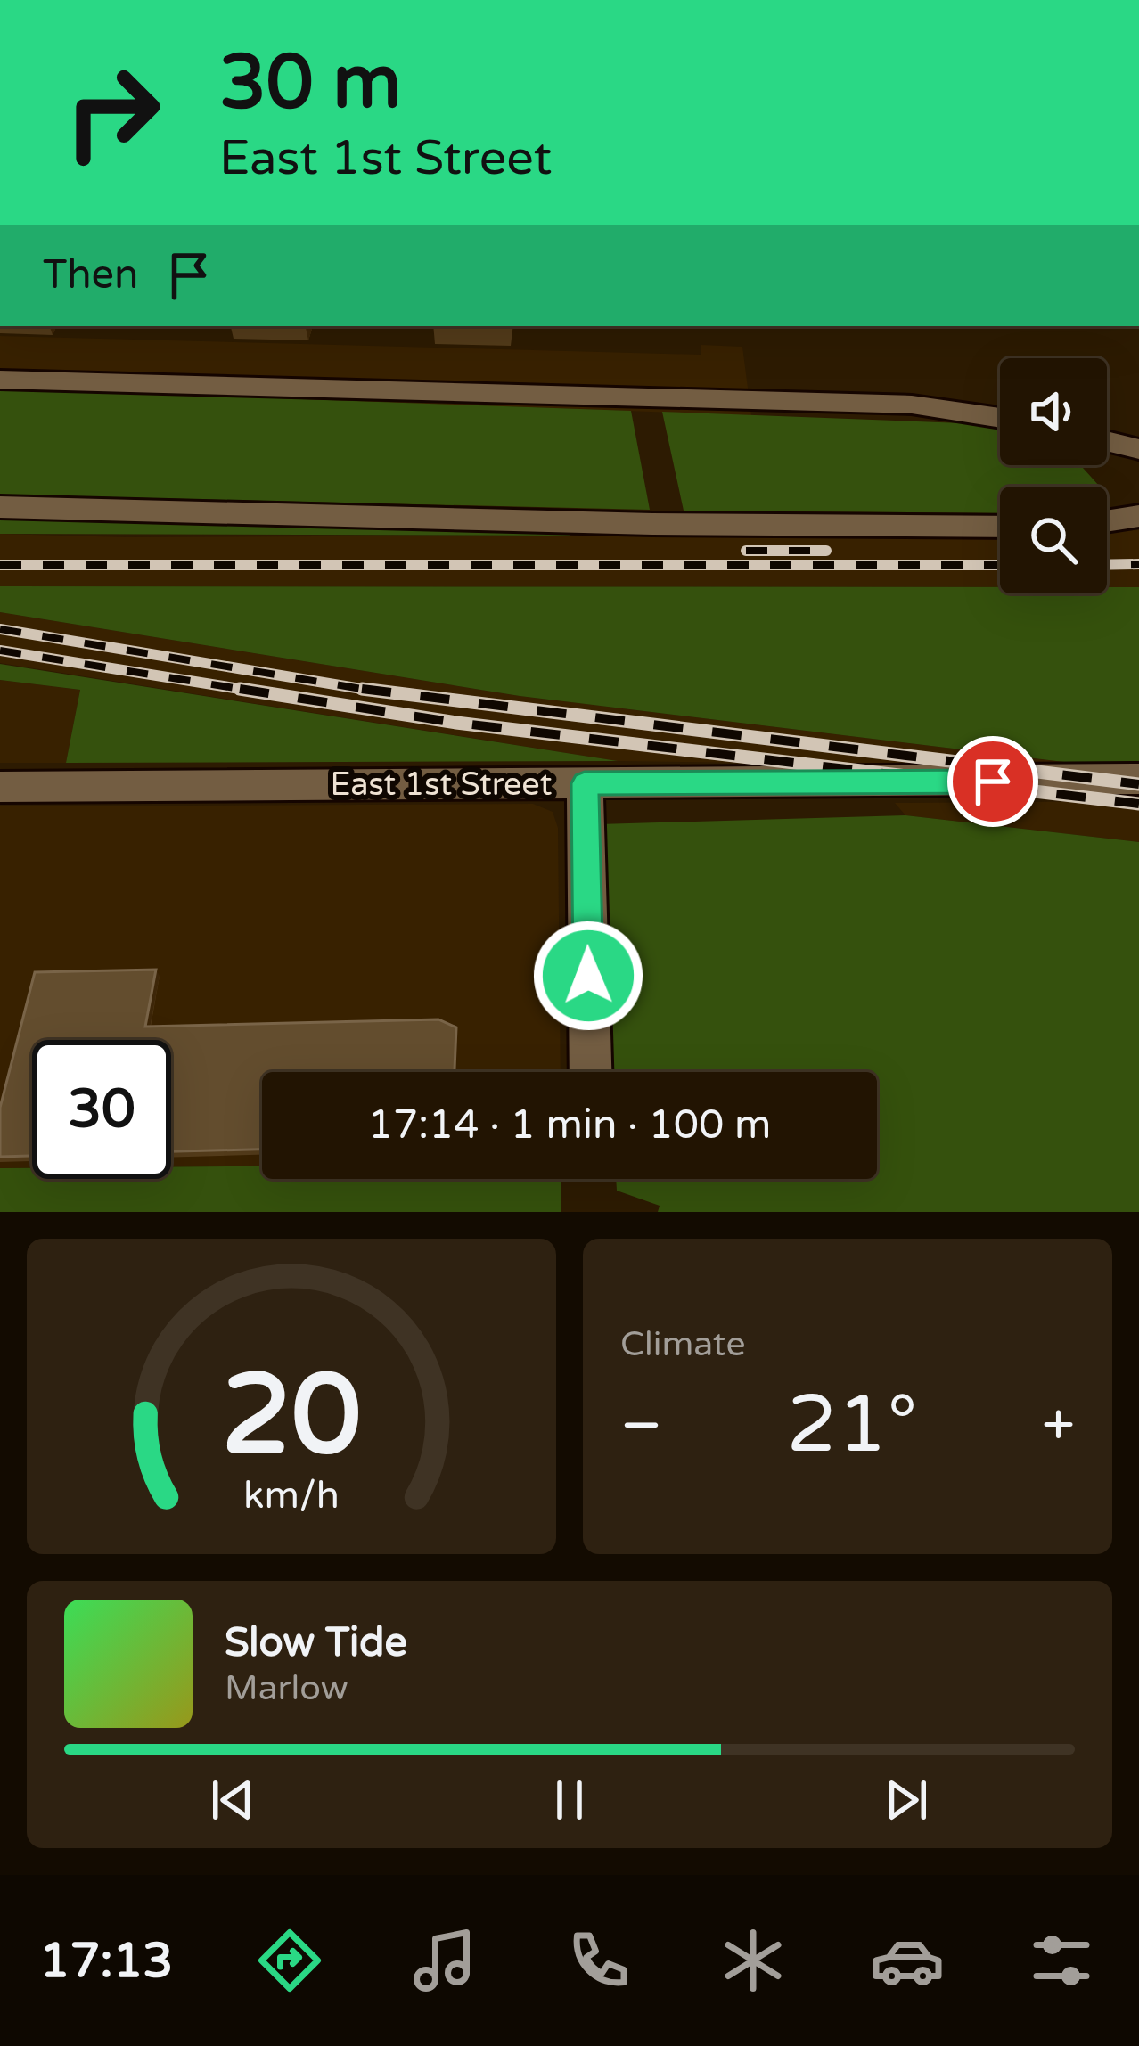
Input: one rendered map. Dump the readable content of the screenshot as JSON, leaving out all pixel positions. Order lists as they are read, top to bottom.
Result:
{
  "streets": {
    "street": ["East 1st Street"]
  },
  "page": {
    "turn": ["30 m", "East 1st Street"],
    "then": "Then",
    "limit": "30",
    "trip": "17:14 · 1 min · 100 m",
    "tile": "Climate",
    "heat": ["−", "21°", "+"],
    "song": ["Slow Tide", "Marlow"],
    "tabs": "17:13",
    "gauge": ["20", "km/h"]
  }
}
